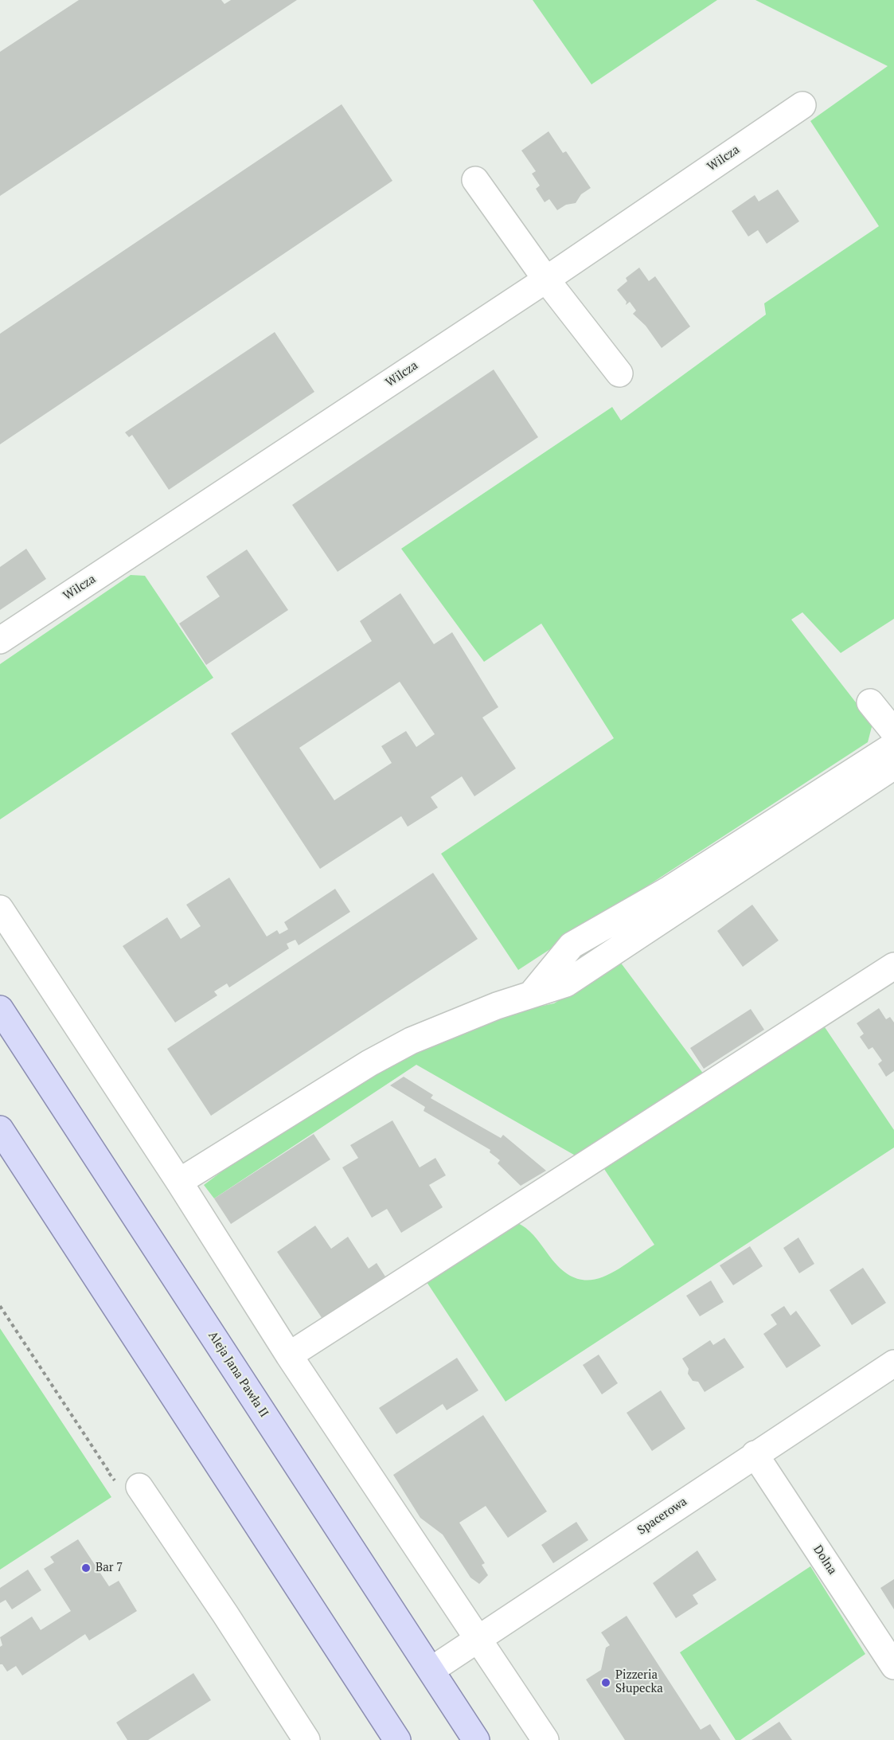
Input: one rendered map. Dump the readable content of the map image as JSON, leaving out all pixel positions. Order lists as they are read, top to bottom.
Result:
{
  "streets": {
    "main road": ["Aleja Jana Pawła II"],
    "street": ["Wilcza", "Spacerowa", "Dolna"]
  },
  "crossings": [
    ["Aleja Jana Pawła II", "Spacerowa"],
    ["Spacerowa", "Dolna"]
  ],
  "places": ["Bar 7", "Pizzeria Słupecka"]
}
